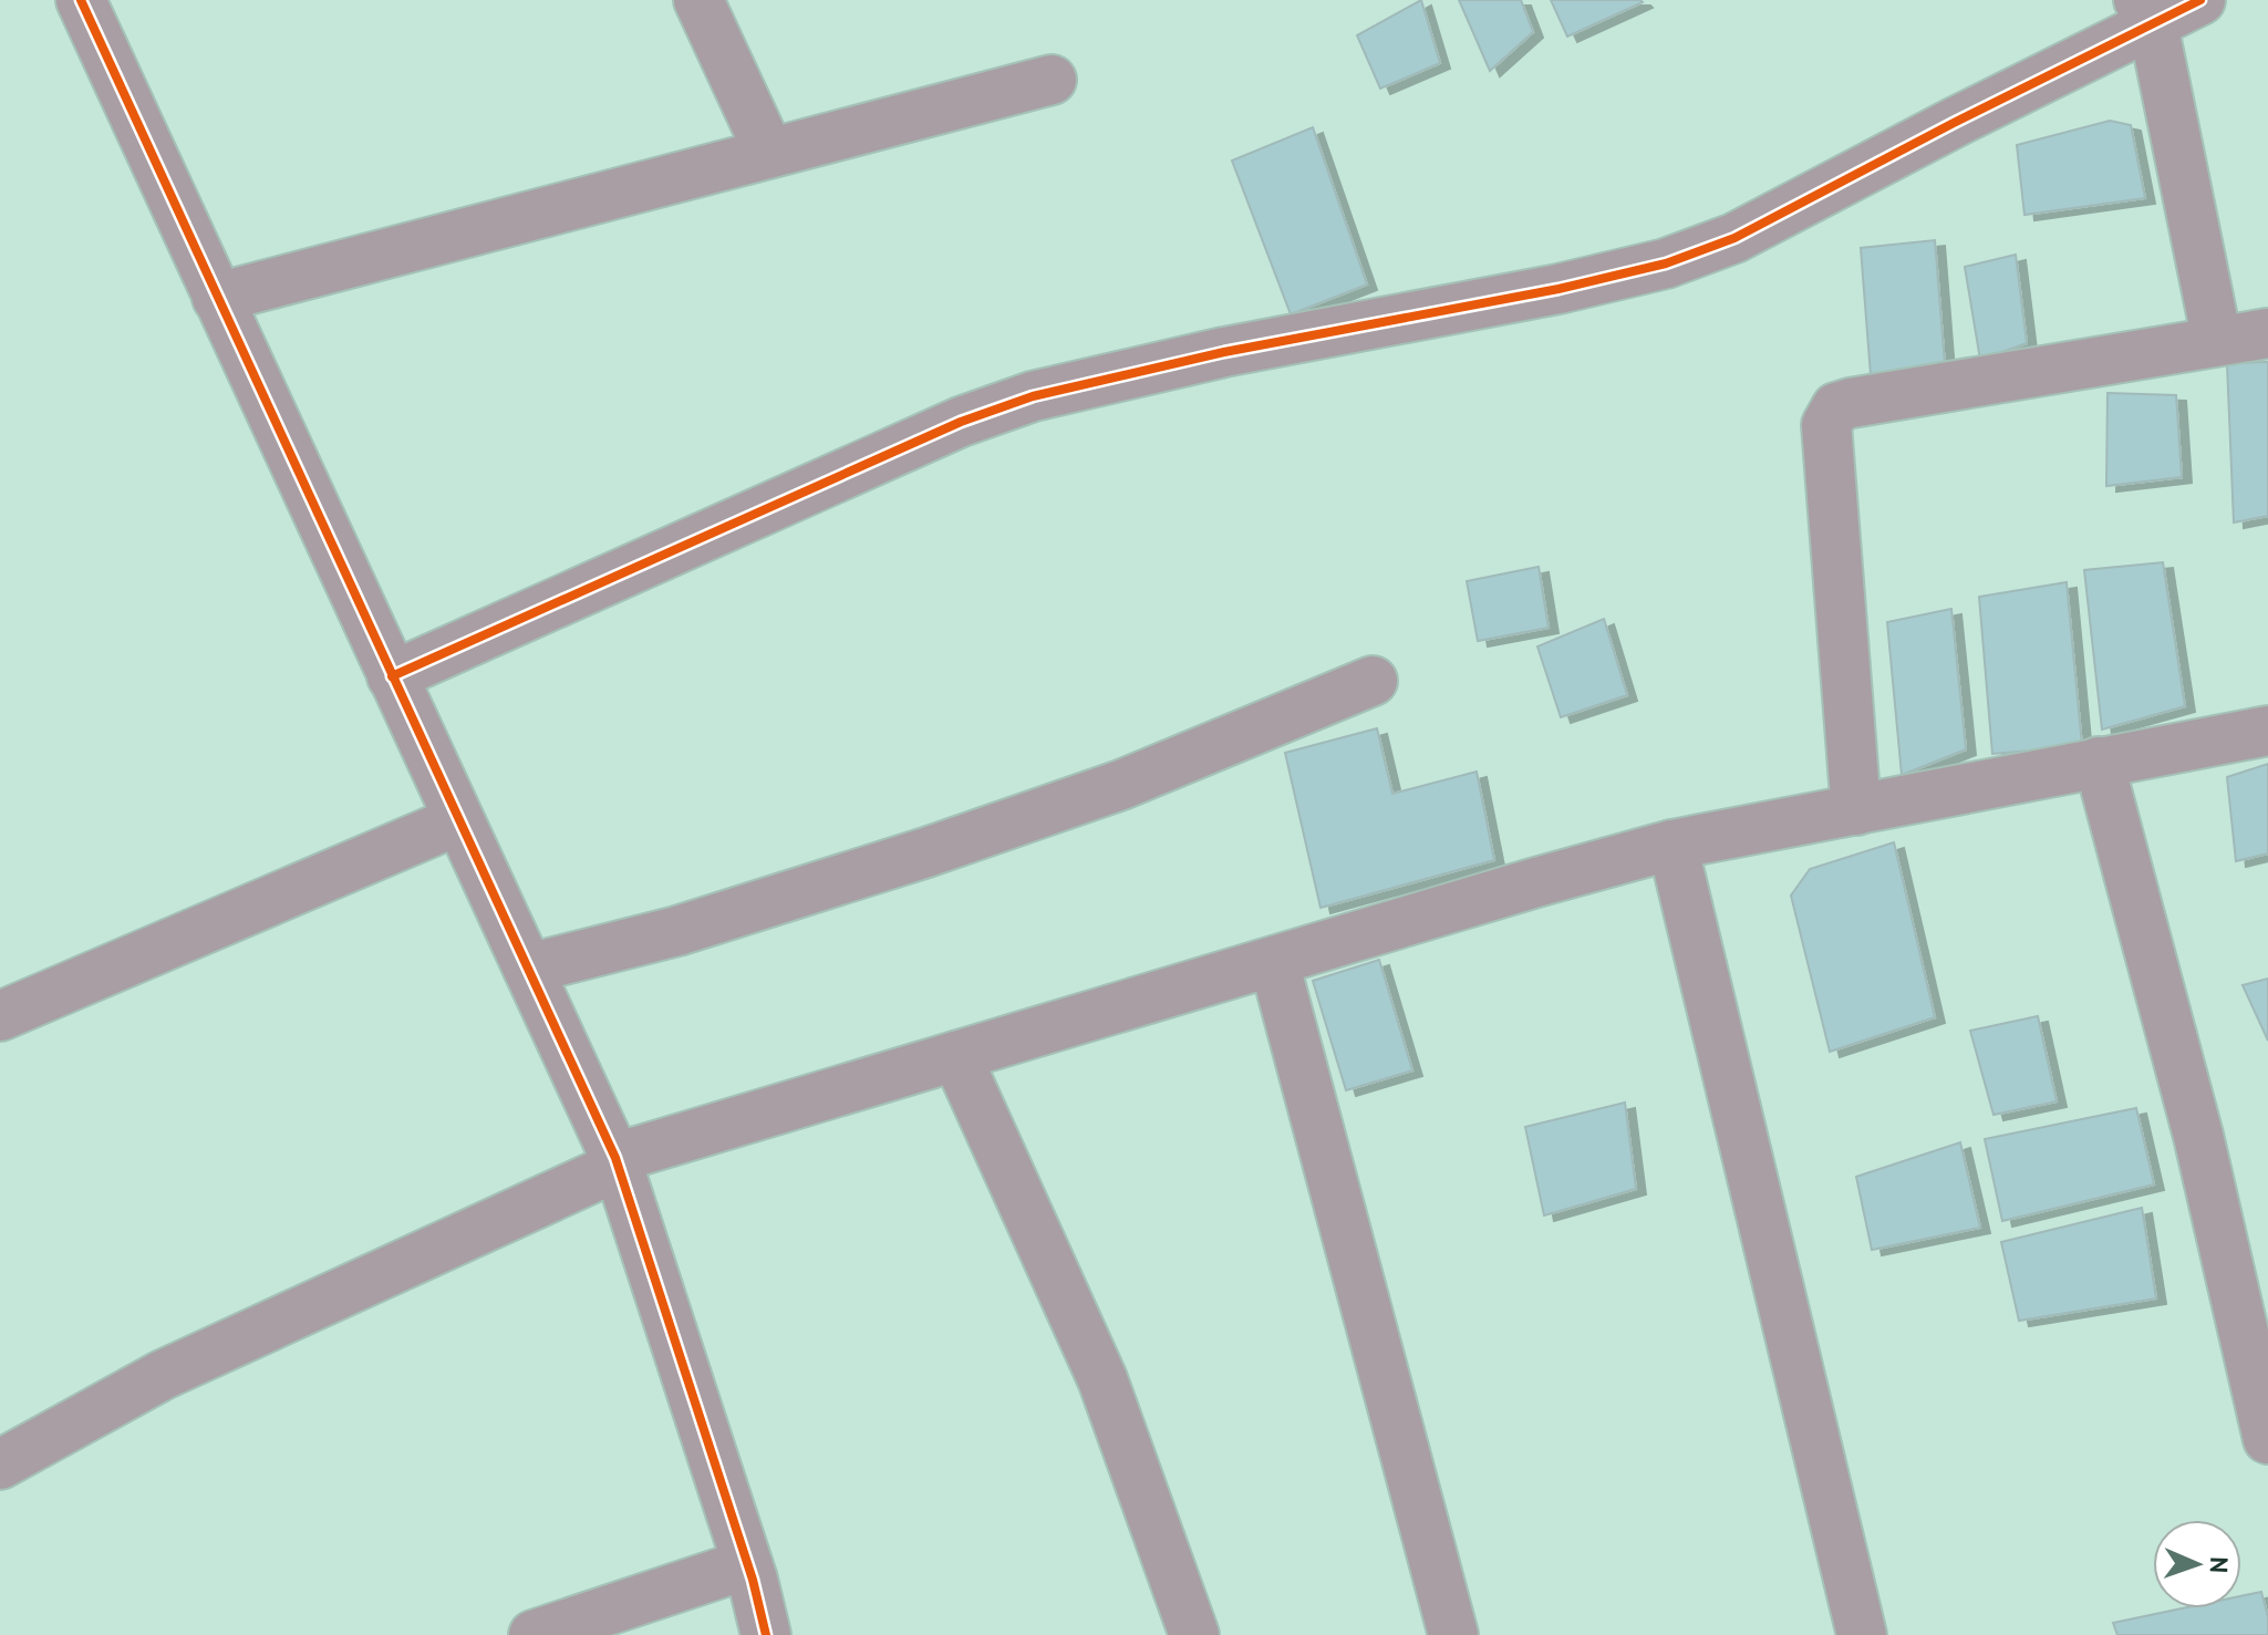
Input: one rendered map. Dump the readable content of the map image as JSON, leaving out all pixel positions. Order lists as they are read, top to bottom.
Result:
{
  "north": "right"
}
